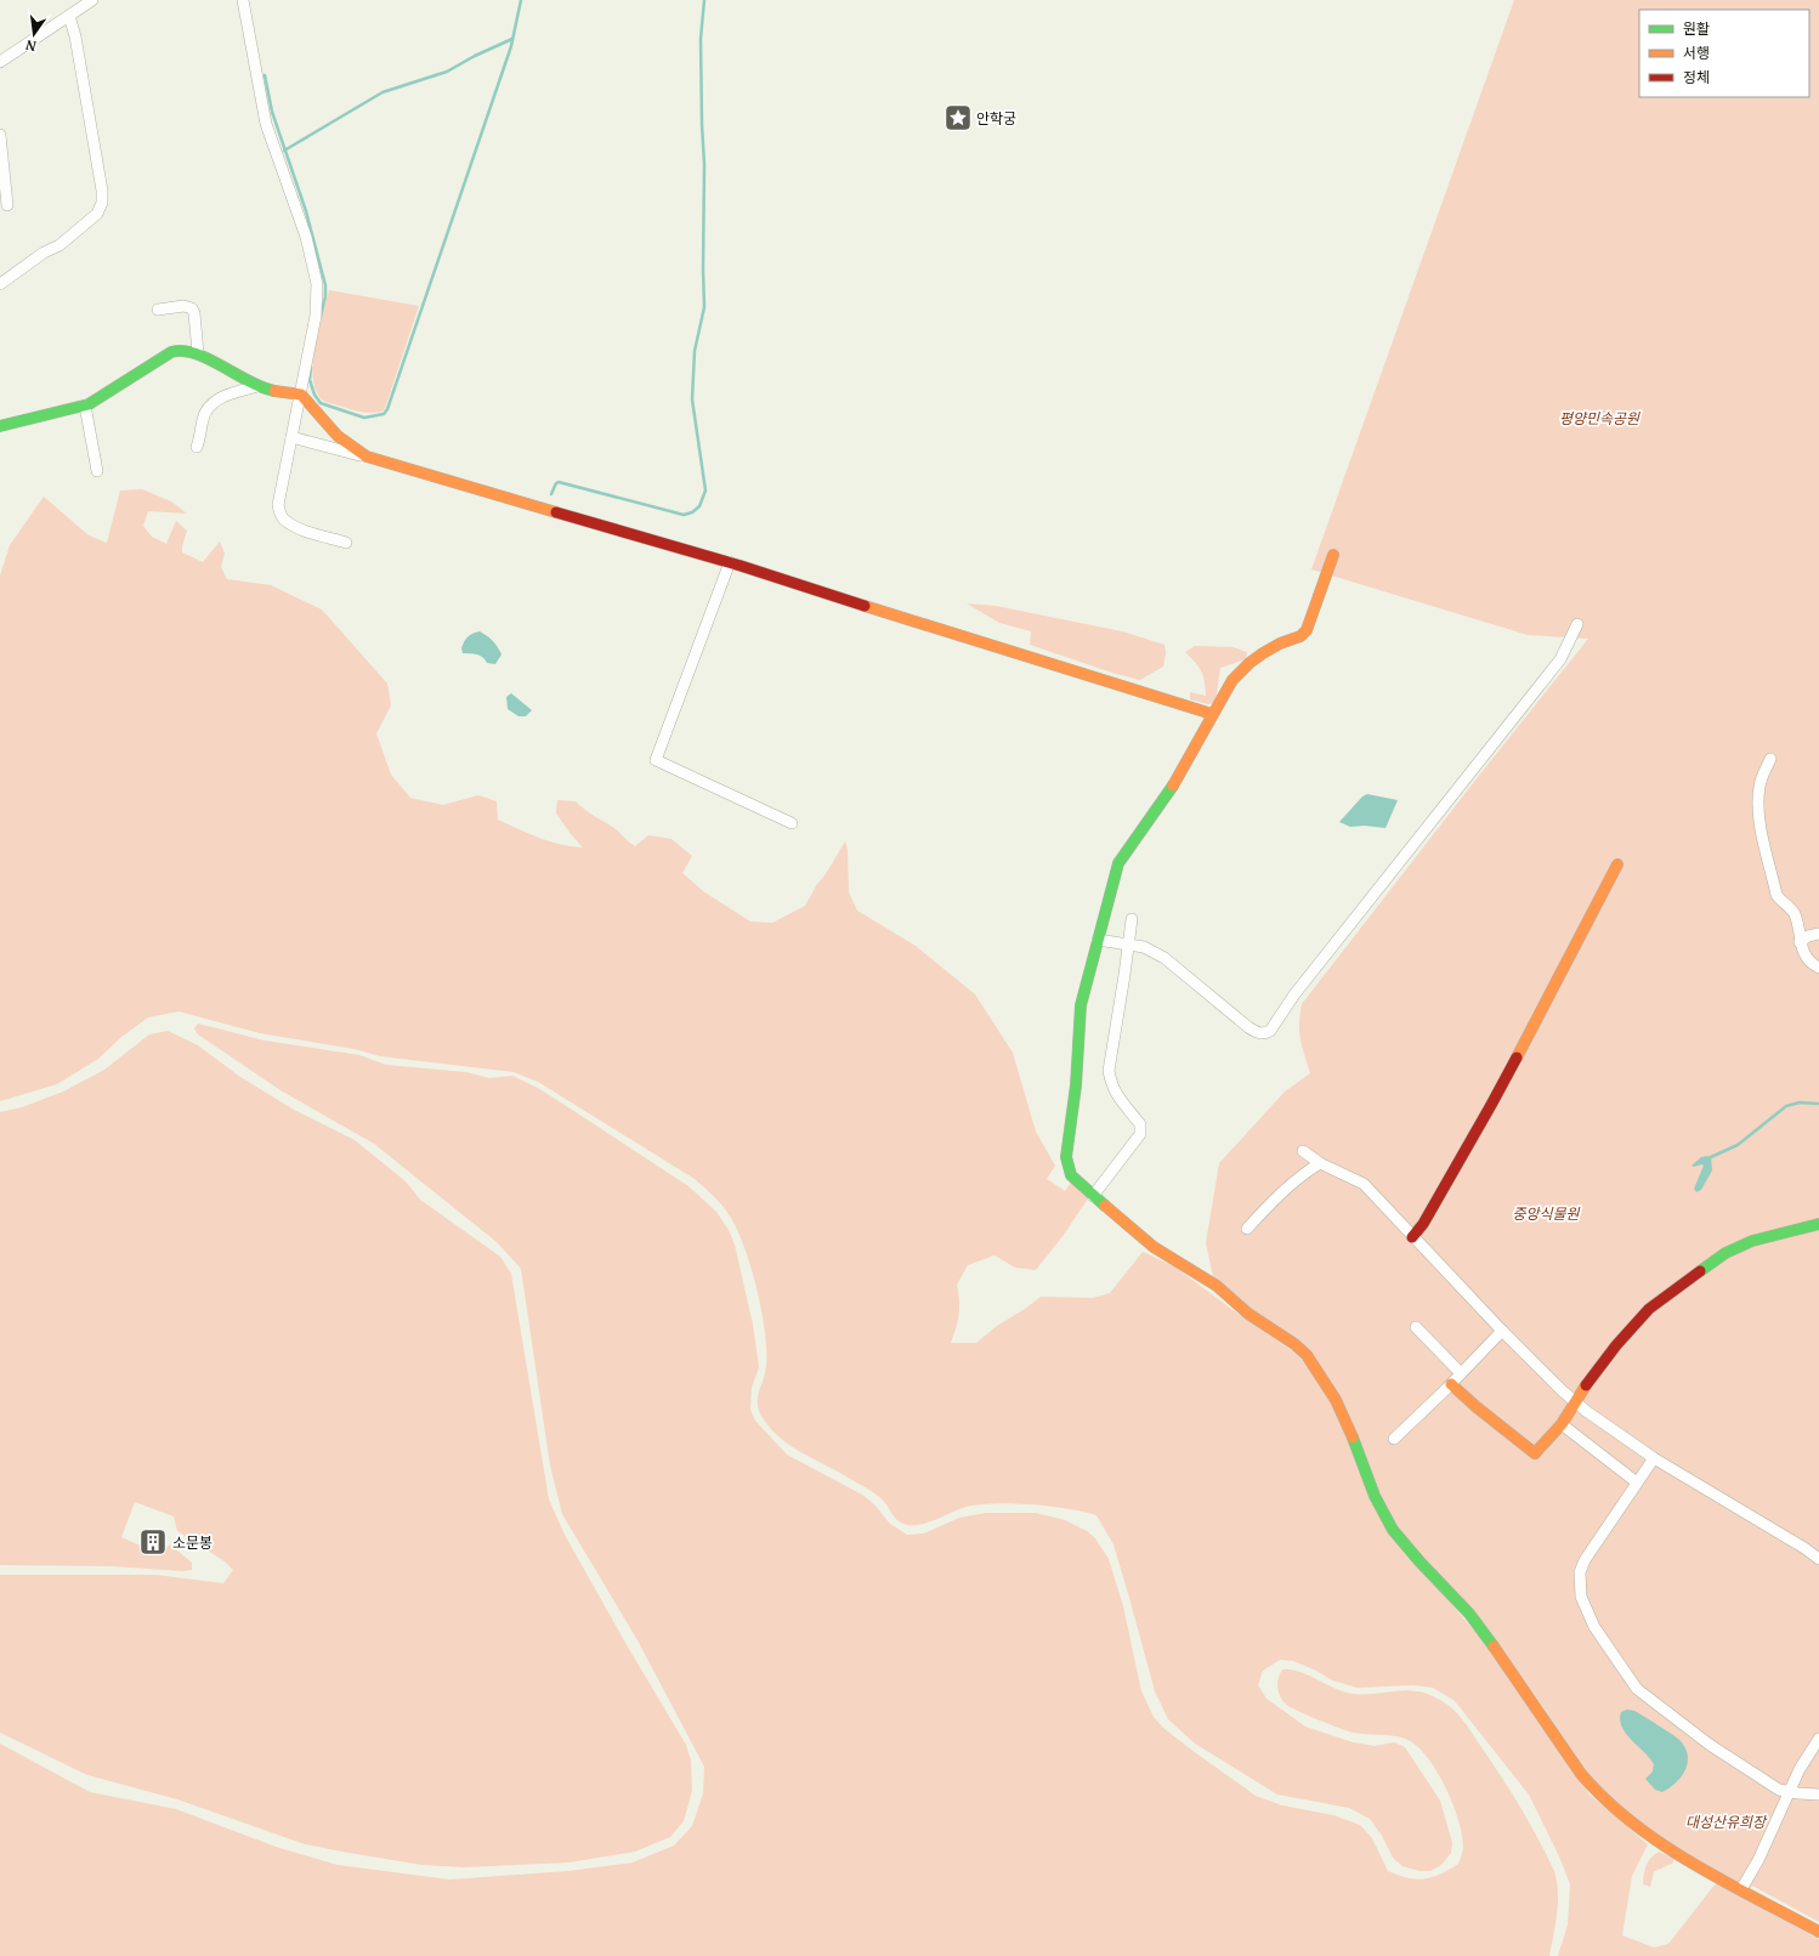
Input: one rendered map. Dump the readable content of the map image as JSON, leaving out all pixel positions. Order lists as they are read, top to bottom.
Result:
{
  "parks": ["평양민속공원", "중앙식물원", "대성산유희장"],
  "places": {
    "place": ["안학궁"],
    "building": ["소문봉"]
  },
  "legend": ["원활", "서행", "정체"],
  "north": "bottom"
}
